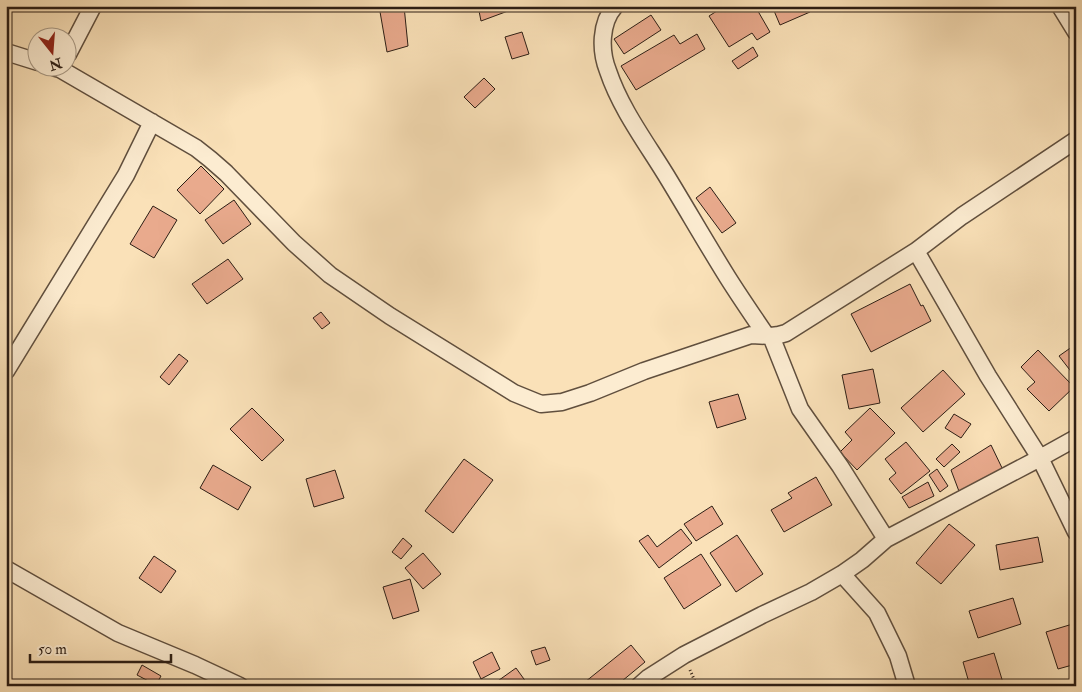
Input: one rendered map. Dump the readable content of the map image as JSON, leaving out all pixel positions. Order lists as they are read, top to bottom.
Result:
{
  "scale_bar": "50 m",
  "north": "bottom"
}
